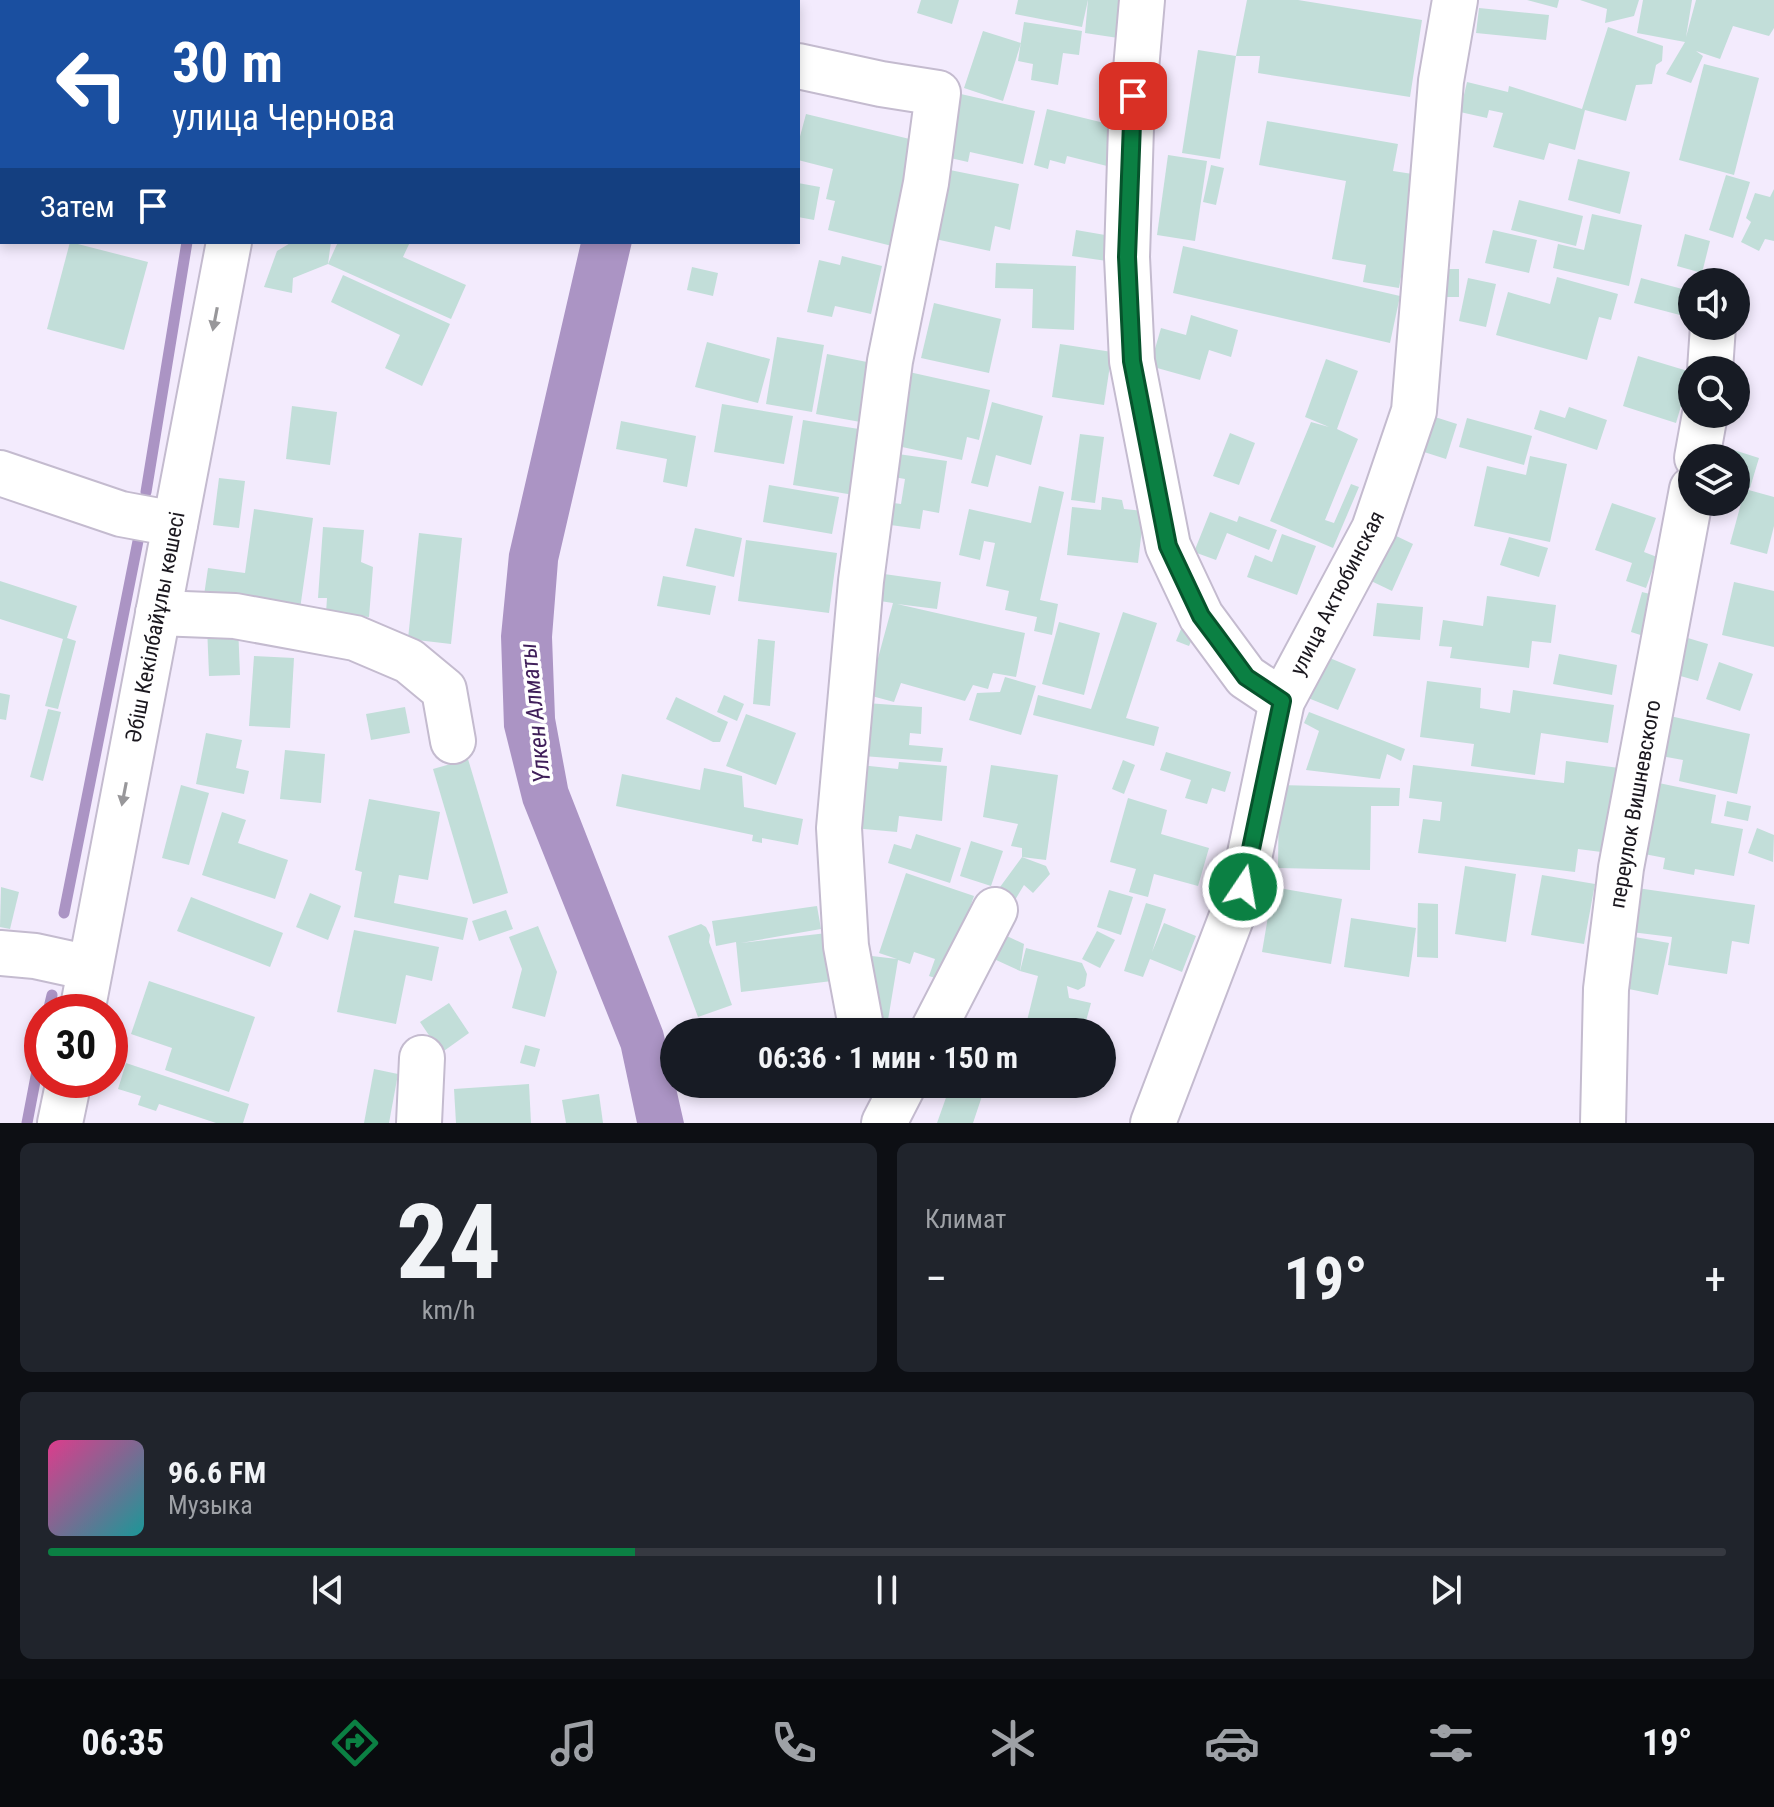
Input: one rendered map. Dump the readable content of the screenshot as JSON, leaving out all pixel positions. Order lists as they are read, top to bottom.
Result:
{
  "streets": {
    "street": ["улица Актюбинская", "Әбіш Кекілбайұлы көшесі", "переулок Вишневского"]
  },
  "one_way": ["Әбіш Кекілбайұлы көшесі"],
  "water": ["Үлкен Алматы"],
  "page": {
    "turn": ["30 m", "улица Чернова"],
    "then": "Затем",
    "limit": "30",
    "trip": "06:36 · 1 мин · 150 m",
    "tile": [
      ["24", "km/h"],
      "Климат"
    ],
    "heat": ["−", "19°", "+"],
    "song": ["96.6 FM", "Музыка"],
    "tabs": ["06:35", "19°"]
  }
}
